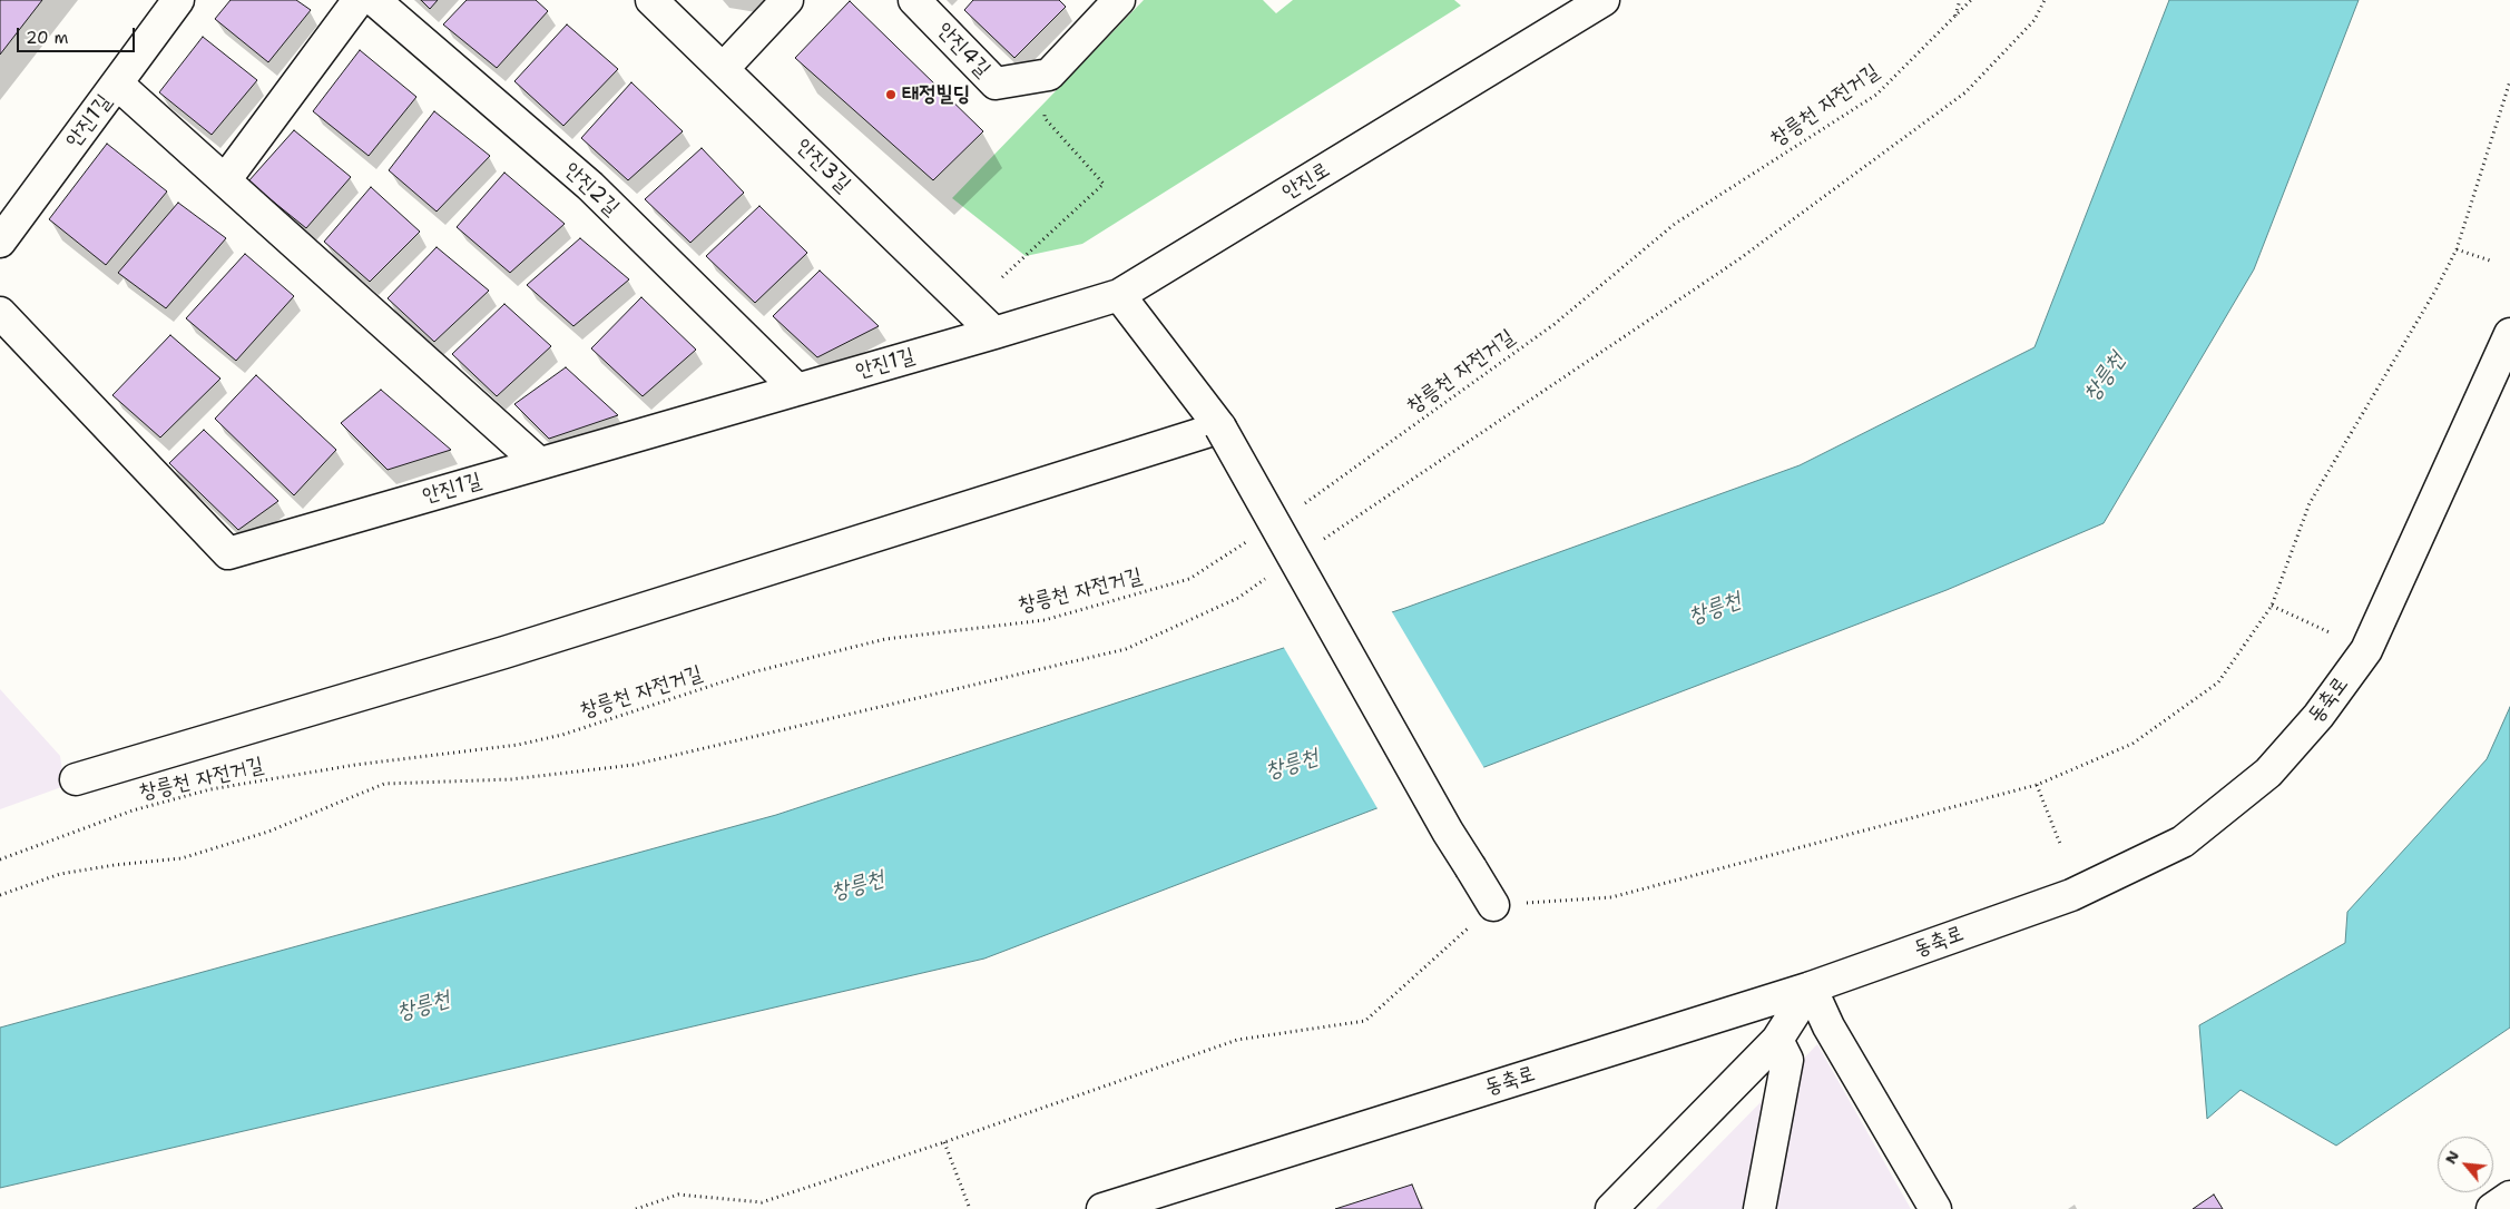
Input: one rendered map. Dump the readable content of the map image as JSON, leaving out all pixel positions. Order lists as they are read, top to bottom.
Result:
{
  "streets": {
    "street": [
      "안진4길",
      "안진1길",
      "안진3길",
      "안진로",
      "안진2길",
      "동축로"
    ],
    "path": ["창릉천 자전거길"]
  },
  "crossings": [
    ["안진1길", "안진3길"],
    ["안진1길", "안진로"],
    ["안진1길", "안진2길"],
    ["안진3길", "안진로"]
  ],
  "water": ["창릉천"],
  "places": ["태정빌딩"],
  "scale_bar": "20 m",
  "north": "top left"
}
